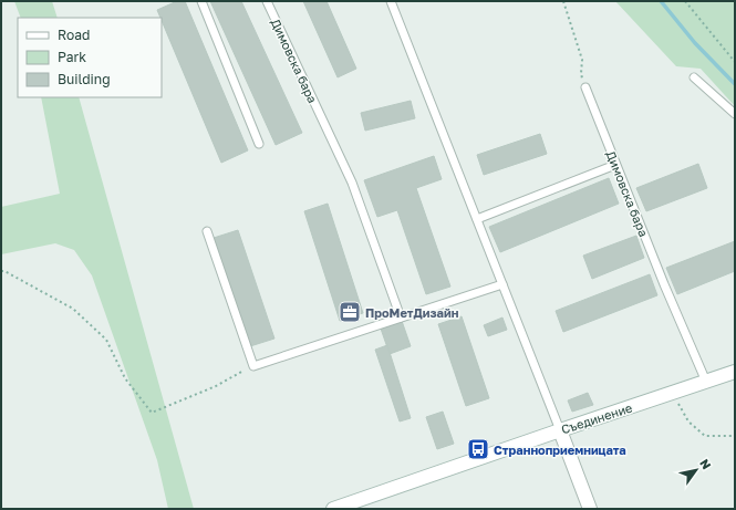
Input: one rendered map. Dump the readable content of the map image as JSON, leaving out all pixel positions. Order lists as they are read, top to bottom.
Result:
{
  "streets": {
    "street": ["Съединение"],
    "lane": ["Димовска бара"]
  },
  "crossings": [
    ["Димовска бара", "Съединение"]
  ],
  "places": {
    "office": ["ПроМетДизайн"],
    "bus stop": ["Странноприемницата"]
  },
  "legend": ["Road", "Park", "Building"],
  "north": "top right"
}
